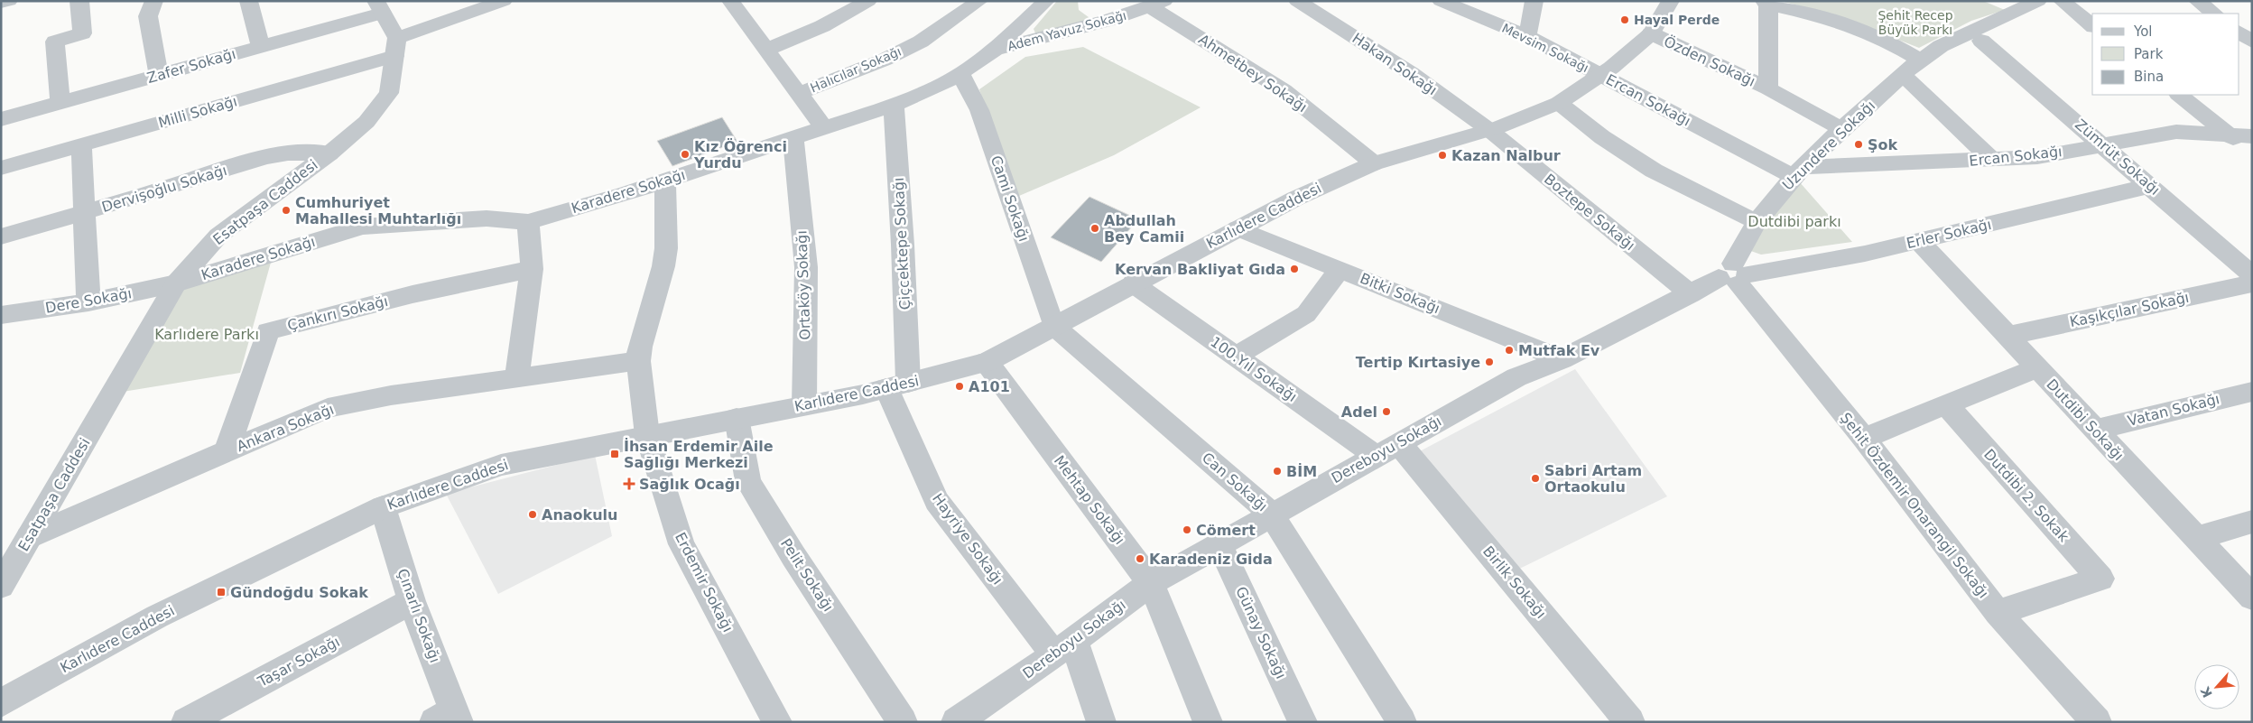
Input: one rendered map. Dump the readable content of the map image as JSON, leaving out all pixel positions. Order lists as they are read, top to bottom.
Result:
{
  "streets": {
    "street": [
      "Adem Yavuz Sokağı",
      "Mevsim Sokağı",
      "Özden Sokağı",
      "Hakan Sokağı",
      "Zafer Sokağı",
      "Halıcılar Sokağı",
      "Ahmetbey Sokağı",
      "Ercan Sokağı",
      "Milli Sokağı",
      "Uzundere Sokağı",
      "Zümrüt Sokağı",
      "Dervişoğlu Sokağı",
      "Karadere Sokağı",
      "Cami Sokağı",
      "Esatpaşa Caddesi",
      "Boztepe Sokağı",
      "Karlıdere Caddesi",
      "Erler Sokağı",
      "Çiçcektepe Sokağı",
      "Ortaköy Sokağı",
      "Bitki Sokağı",
      "Dere Sokağı",
      "Kaşıkçılar Sokağı",
      "Çankırı Sokağı",
      "100.Yıl Sokağı",
      "Vatan Sokağı",
      "Dutdibi Sokağı",
      "Ankara Sokağı",
      "Dereboyu Sokağı",
      "Can Sokağı",
      "Dutdibi 2. Sokak",
      "Mehtap Sokağı",
      "Şehit Özdemir Onarangil Sokağı",
      "Hayriye Sokağı",
      "Pelit Sokağı",
      "Erdemir Sokağı",
      "Birlik Sokağı",
      "Çınarlı Sokağı",
      "Günay Sokağı",
      "Taşar Sokağı"
    ]
  },
  "crossings": [
    ["Adem Yavuz Sokağı", "Ahmetbey Sokağı"],
    ["Adem Yavuz Sokağı", "Karadere Sokağı"],
    ["Mevsim Sokağı", "Ercan Sokağı"],
    ["Mevsim Sokağı", "Karlıdere Caddesi"],
    ["Özden Sokağı", "Uzundere Sokağı"],
    ["Özden Sokağı", "Karlıdere Caddesi"],
    ["Hakan Sokağı", "Boztepe Sokağı"],
    ["Hakan Sokağı", "Karlıdere Caddesi"],
    ["Ahmetbey Sokağı", "Karlıdere Caddesi"],
    ["Ercan Sokağı", "Uzundere Sokağı"],
    ["Ercan Sokağı", "Zümrüt Sokağı"],
    ["Ercan Sokağı", "Karlıdere Caddesi"],
    ["Milli Sokağı", "Esatpaşa Caddesi"],
    ["Uzundere Sokağı", "Zümrüt Sokağı"],
    ["Uzundere Sokağı", "Erler Sokağı"],
    ["Uzundere Sokağı", "Dereboyu Sokağı"],
    ["Uzundere Sokağı", "Şehit Özdemir Onarangil Sokağı"],
    ["Zümrüt Sokağı", "Erler Sokağı"],
    ["Dervişoğlu Sokağı", "Esatpaşa Caddesi"],
    ["Karadere Sokağı", "Cami Sokağı"],
    ["Karadere Sokağı", "Esatpaşa Caddesi"],
    ["Karadere Sokağı", "Çiçcektepe Sokağı"],
    ["Karadere Sokağı", "Ortaköy Sokağı"],
    ["Karadere Sokağı", "Dere Sokağı"],
    ["Karadere Sokağı", "Erdemir Sokağı"],
    ["Cami Sokağı", "Karlıdere Caddesi"],
    ["Cami Sokağı", "Can Sokağı"],
    ["Esatpaşa Caddesi", "Dere Sokağı"],
    ["Esatpaşa Caddesi", "Ankara Sokağı"],
    ["Boztepe Sokağı", "Karlıdere Caddesi"],
    ["Boztepe Sokağı", "Dereboyu Sokağı"],
    ["Karlıdere Caddesi", "Çiçcektepe Sokağı"],
    ["Karlıdere Caddesi", "Ortaköy Sokağı"],
    ["Karlıdere Caddesi", "Bitki Sokağı"],
    ["Karlıdere Caddesi", "100.Yıl Sokağı"],
    ["Karlıdere Caddesi", "Can Sokağı"],
    ["Karlıdere Caddesi", "Mehtap Sokağı"],
    ["Karlıdere Caddesi", "Hayriye Sokağı"],
    ["Karlıdere Caddesi", "Pelit Sokağı"],
    ["Karlıdere Caddesi", "Erdemir Sokağı"],
    ["Karlıdere Caddesi", "Çınarlı Sokağı"],
    ["Erler Sokağı", "Dutdibi Sokağı"],
    ["Erler Sokağı", "Dereboyu Sokağı"],
    ["Erler Sokağı", "Şehit Özdemir Onarangil Sokağı"],
    ["Çiçcektepe Sokağı", "Hayriye Sokağı"],
    ["Bitki Sokağı", "Dereboyu Sokağı"],
    ["Kaşıkçılar Sokağı", "Dutdibi Sokağı"],
    ["Çankırı Sokağı", "Ankara Sokağı"],
    ["100.Yıl Sokağı", "Dereboyu Sokağı"],
    ["100.Yıl Sokağı", "Birlik Sokağı"],
    ["Vatan Sokağı", "Dutdibi Sokağı"],
    ["Ankara Sokağı", "Erdemir Sokağı"],
    ["Dereboyu Sokağı", "Can Sokağı"],
    ["Dereboyu Sokağı", "Mehtap Sokağı"],
    ["Dereboyu Sokağı", "Şehit Özdemir Onarangil Sokağı"],
    ["Dereboyu Sokağı", "Hayriye Sokağı"],
    ["Dereboyu Sokağı", "Birlik Sokağı"],
    ["Dereboyu Sokağı", "Günay Sokağı"],
    ["Dutdibi 2. Sokak", "Şehit Özdemir Onarangil Sokağı"],
    ["Çınarlı Sokağı", "Taşar Sokağı"]
  ],
  "parks": ["Şehit Recep Büyük Parkı", "Dutdibi parkı", "Karlıdere Parkı"],
  "places": {
    "other": [
      "Hayal Perde",
      "Şok",
      "Kız Öğrenci Yurdu",
      "Kazan Nalbur",
      "Cumhuriyet Mahallesi Muhtarlığı",
      "Abdullah Bey Camii",
      "Kervan Bakliyat Gıda",
      "Mutfak Ev",
      "Tertip Kırtasiye",
      "A101",
      "Adel",
      "BİM",
      "Sabri Artam Ortaokulu",
      "Anaokulu",
      "Cömert",
      "Karadeniz Gida"
    ],
    "transit": ["İhsan Erdemir Aile Sağlığı Merkezi", "Gündoğdu Sokak"],
    "health": ["Sağlık Ocağı"]
  },
  "legend": ["Yol", "Park", "Bina"],
  "north": "bottom left"
}
